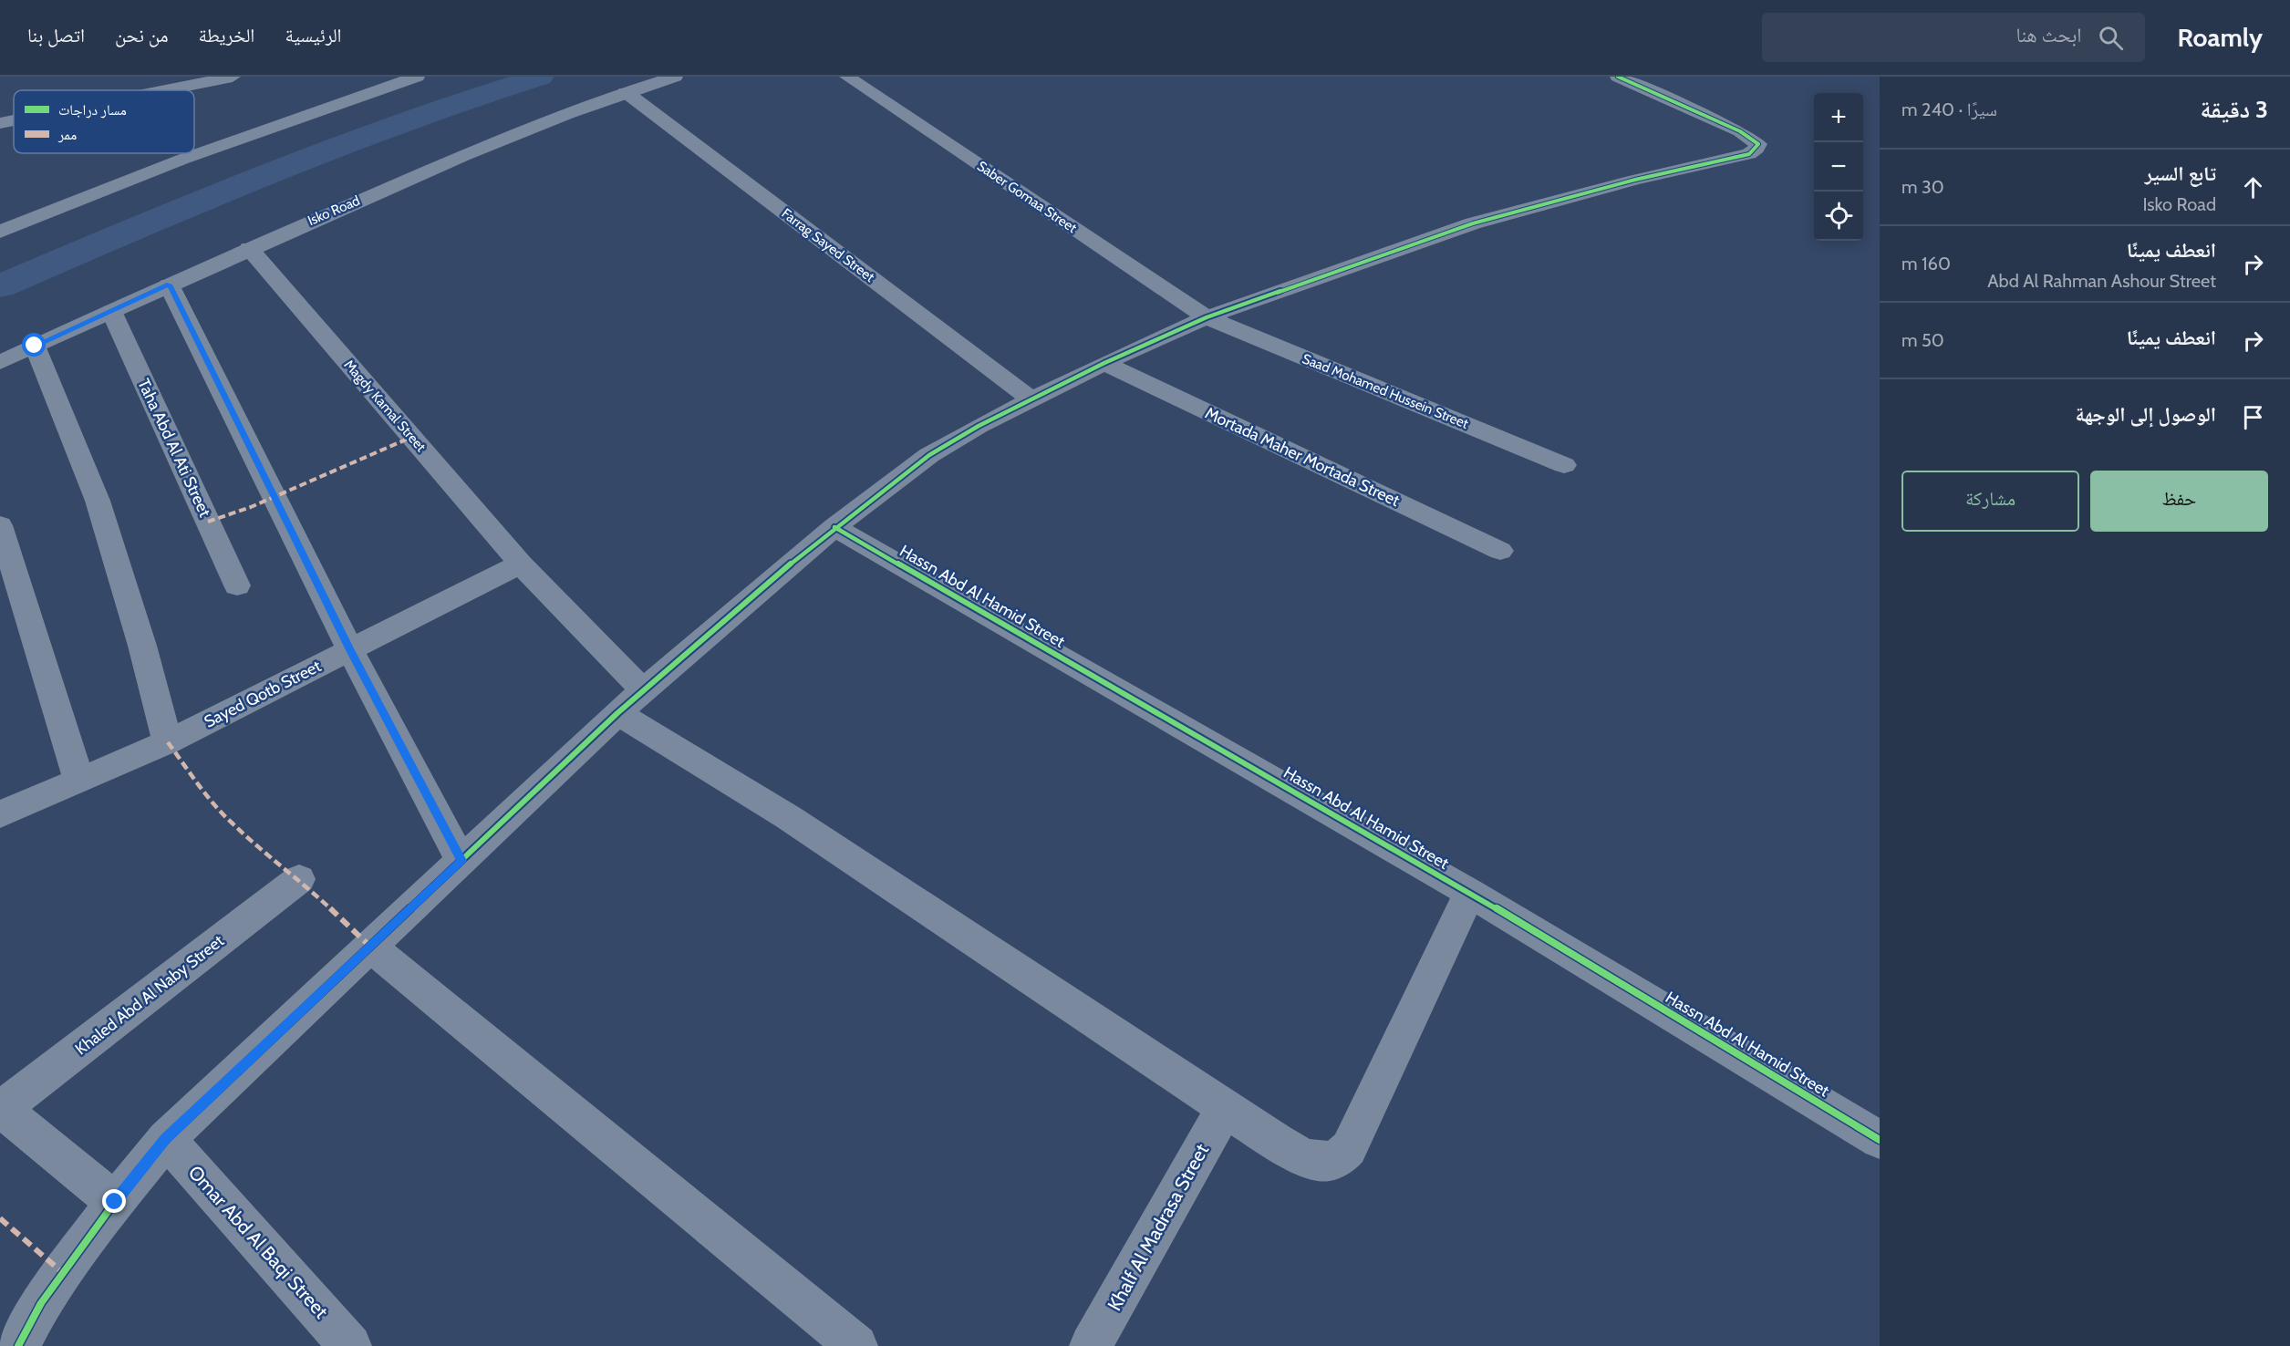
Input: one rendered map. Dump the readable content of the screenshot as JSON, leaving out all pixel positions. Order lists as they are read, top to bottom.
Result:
{
  "streets": {
    "street": [
      "Saber Gomaa Street",
      "Isko Road",
      "Farrag Sayed Street",
      "Saad Mohamed Hussein Street",
      "Magdy Kamal Street",
      "Taha Abd Al Ati Street",
      "Mortada Maher Mortada Street",
      "Hassn Abd Al Hamid Street",
      "Sayed Qotb Street",
      "Khaled Abd Al Naby Street",
      "Khalf Al Madrasa Street",
      "Omar Abd Al Baqi Street"
    ]
  },
  "crossings": [
    ["Saber Gomaa Street", "Saad Mohamed Hussein Street"],
    ["Isko Road", "Farrag Sayed Street"],
    ["Isko Road", "Magdy Kamal Street"],
    ["Isko Road", "Taha Abd Al Ati Street"],
    ["Magdy Kamal Street", "Sayed Qotb Street"]
  ],
  "legend": ["مسار دراجات", "ممر"],
  "page": {
    "header": "Roamly",
    "search": "ابحث هنا",
    "nav": [
      "الرئيسية",
      "الخريطة",
      "من نحن",
      "اتصل بنا"
    ],
    "heading": ["3 دقيقة", "سيرًا · 240 m"],
    "map_buttons": ["+", "−"],
    "list": [
      ["تابع السير", "Isko Road", "30 m"],
      ["انعطف يمينًا", "Abd Al Rahman Ashour Street", "160 m"],
      ["انعطف يمينًا", "50 m"],
      "الوصول إلى الوجهة"
    ],
    "buttons": ["حفظ", "مشاركة"]
  }
}
